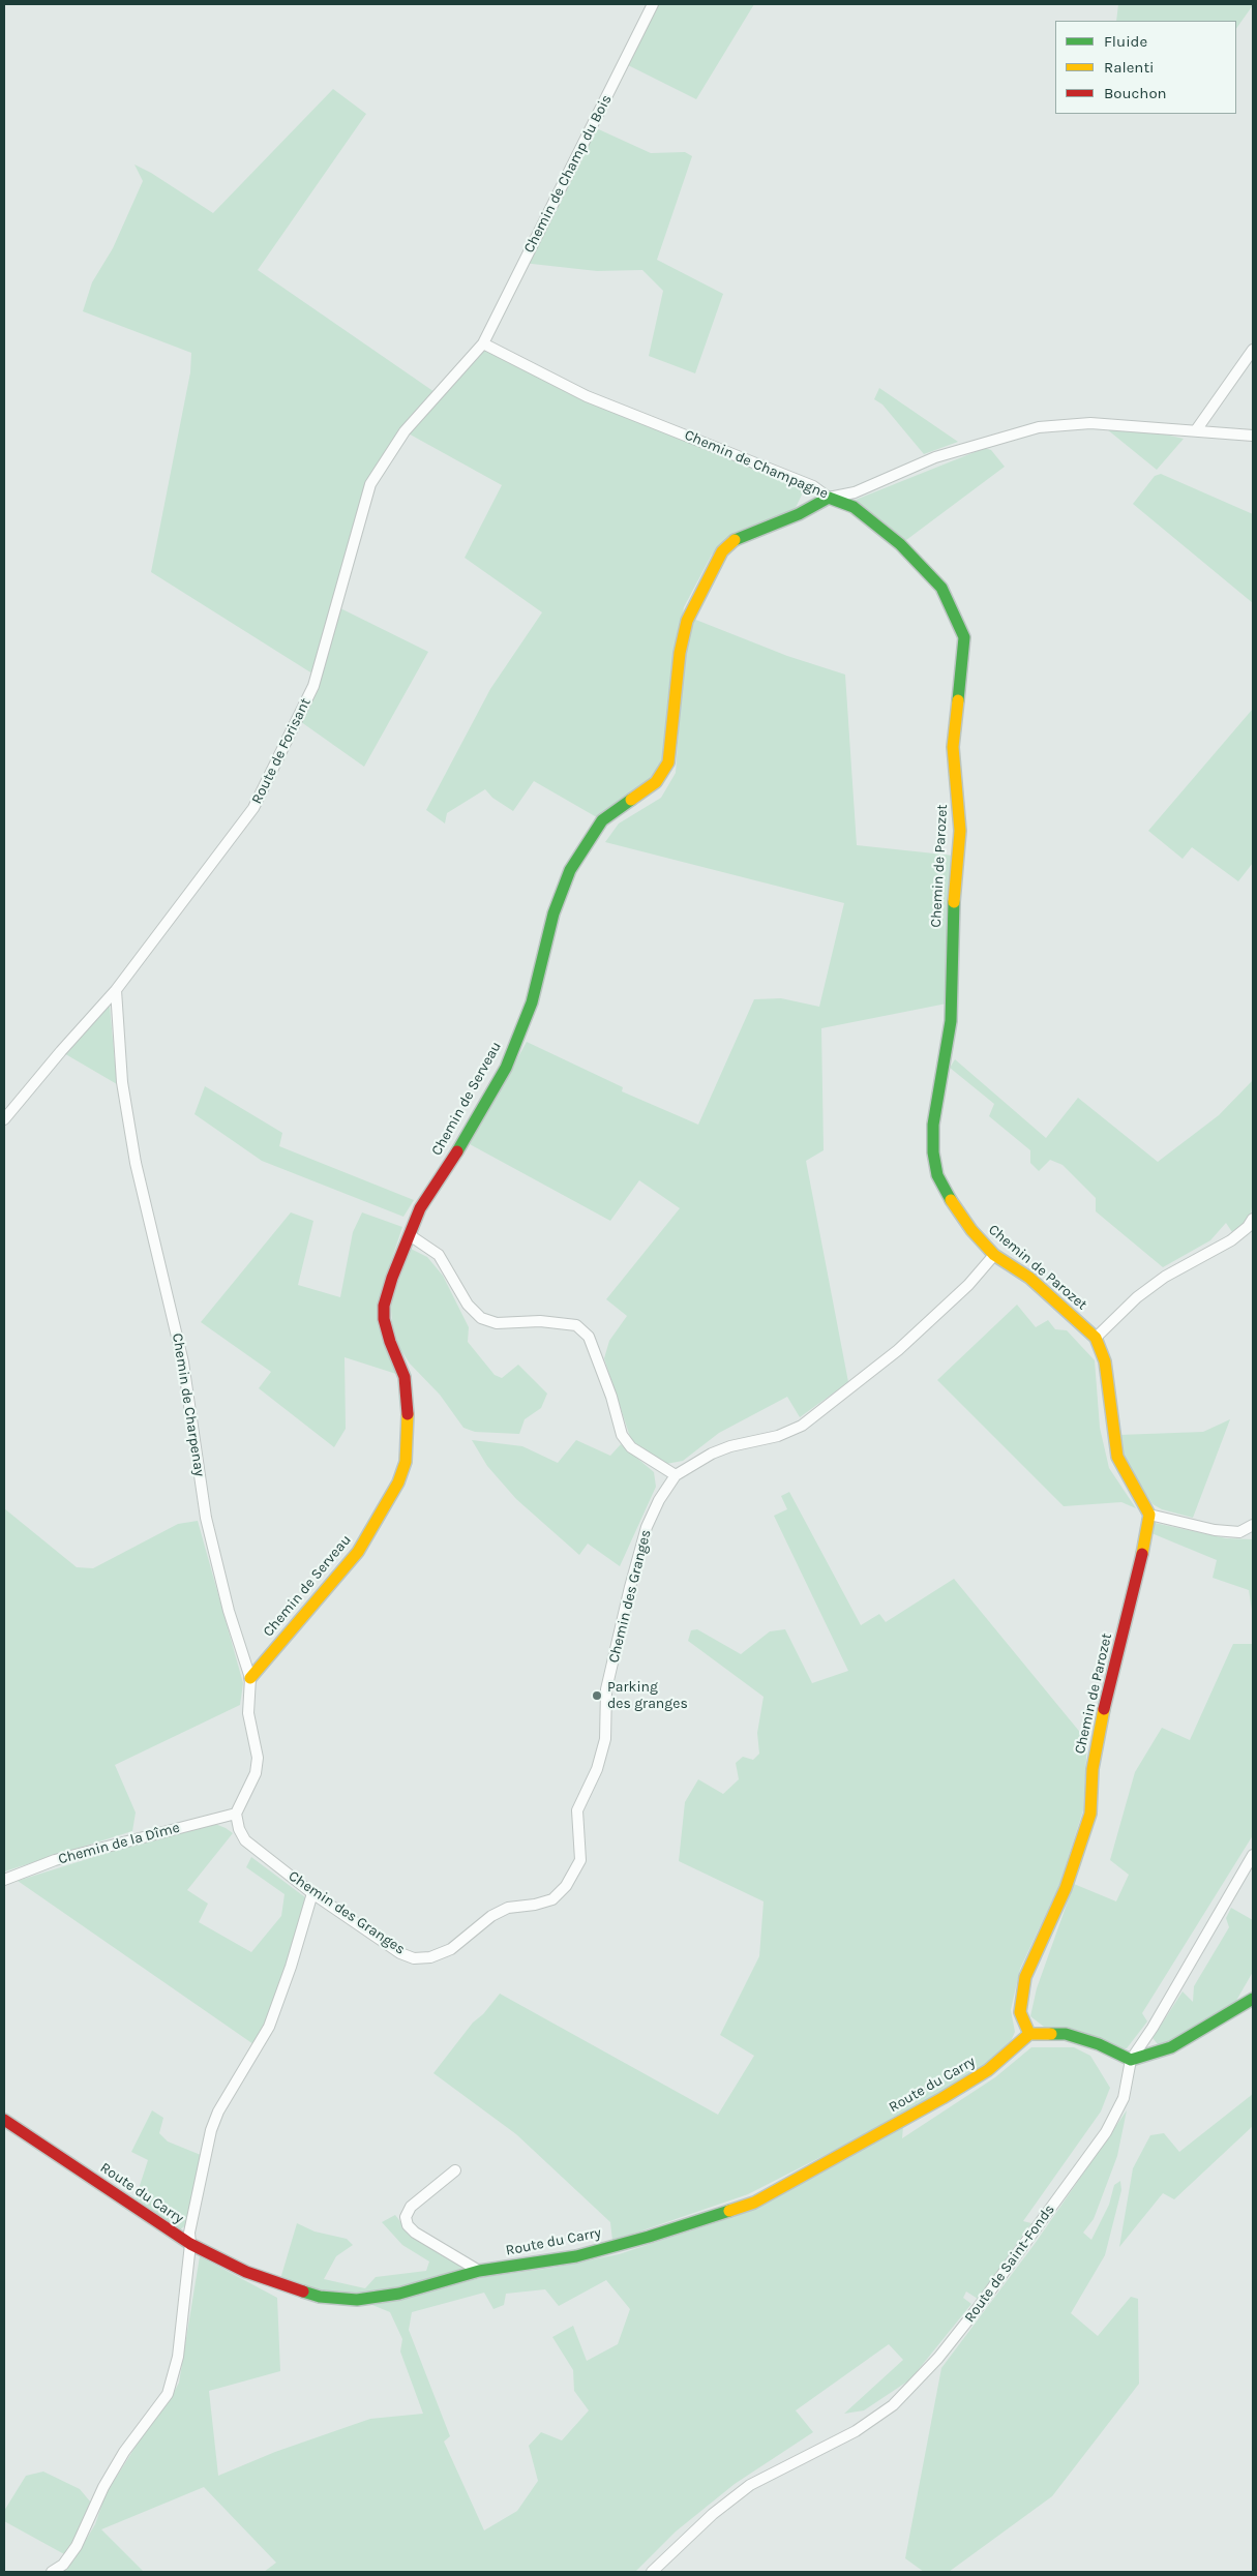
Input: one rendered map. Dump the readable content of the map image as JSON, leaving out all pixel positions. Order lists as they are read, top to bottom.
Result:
{
  "streets": {
    "street": [
      "Chemin de Champ du Bois",
      "Chemin de Champagne",
      "Route de Forisant",
      "Chemin de Parozet",
      "Chemin de Serveau",
      "Chemin de Charpenay",
      "Chemin des Granges",
      "Chemin de la Dîme",
      "Route du Carry",
      "Route de Saint-Fonds"
    ]
  },
  "crossings": [
    ["Chemin de Champ du Bois", "Chemin de Champagne"],
    ["Chemin de Champ du Bois", "Route de Forisant"],
    ["Chemin de Champagne", "Route de Forisant"],
    ["Chemin de Champagne", "Chemin de Parozet"],
    ["Chemin de Champagne", "Chemin de Serveau"],
    ["Route de Forisant", "Chemin de Charpenay"],
    ["Chemin de Parozet", "Chemin de Serveau"],
    ["Chemin de Parozet", "Chemin des Granges"],
    ["Chemin de Parozet", "Route du Carry"],
    ["Chemin de Serveau", "Chemin de Charpenay"],
    ["Chemin de Charpenay", "Chemin des Granges"],
    ["Chemin de Charpenay", "Chemin de la Dîme"],
    ["Chemin des Granges", "Chemin de la Dîme"]
  ],
  "places": ["Parking des granges"],
  "legend": ["Fluide", "Ralenti", "Bouchon"]
}
